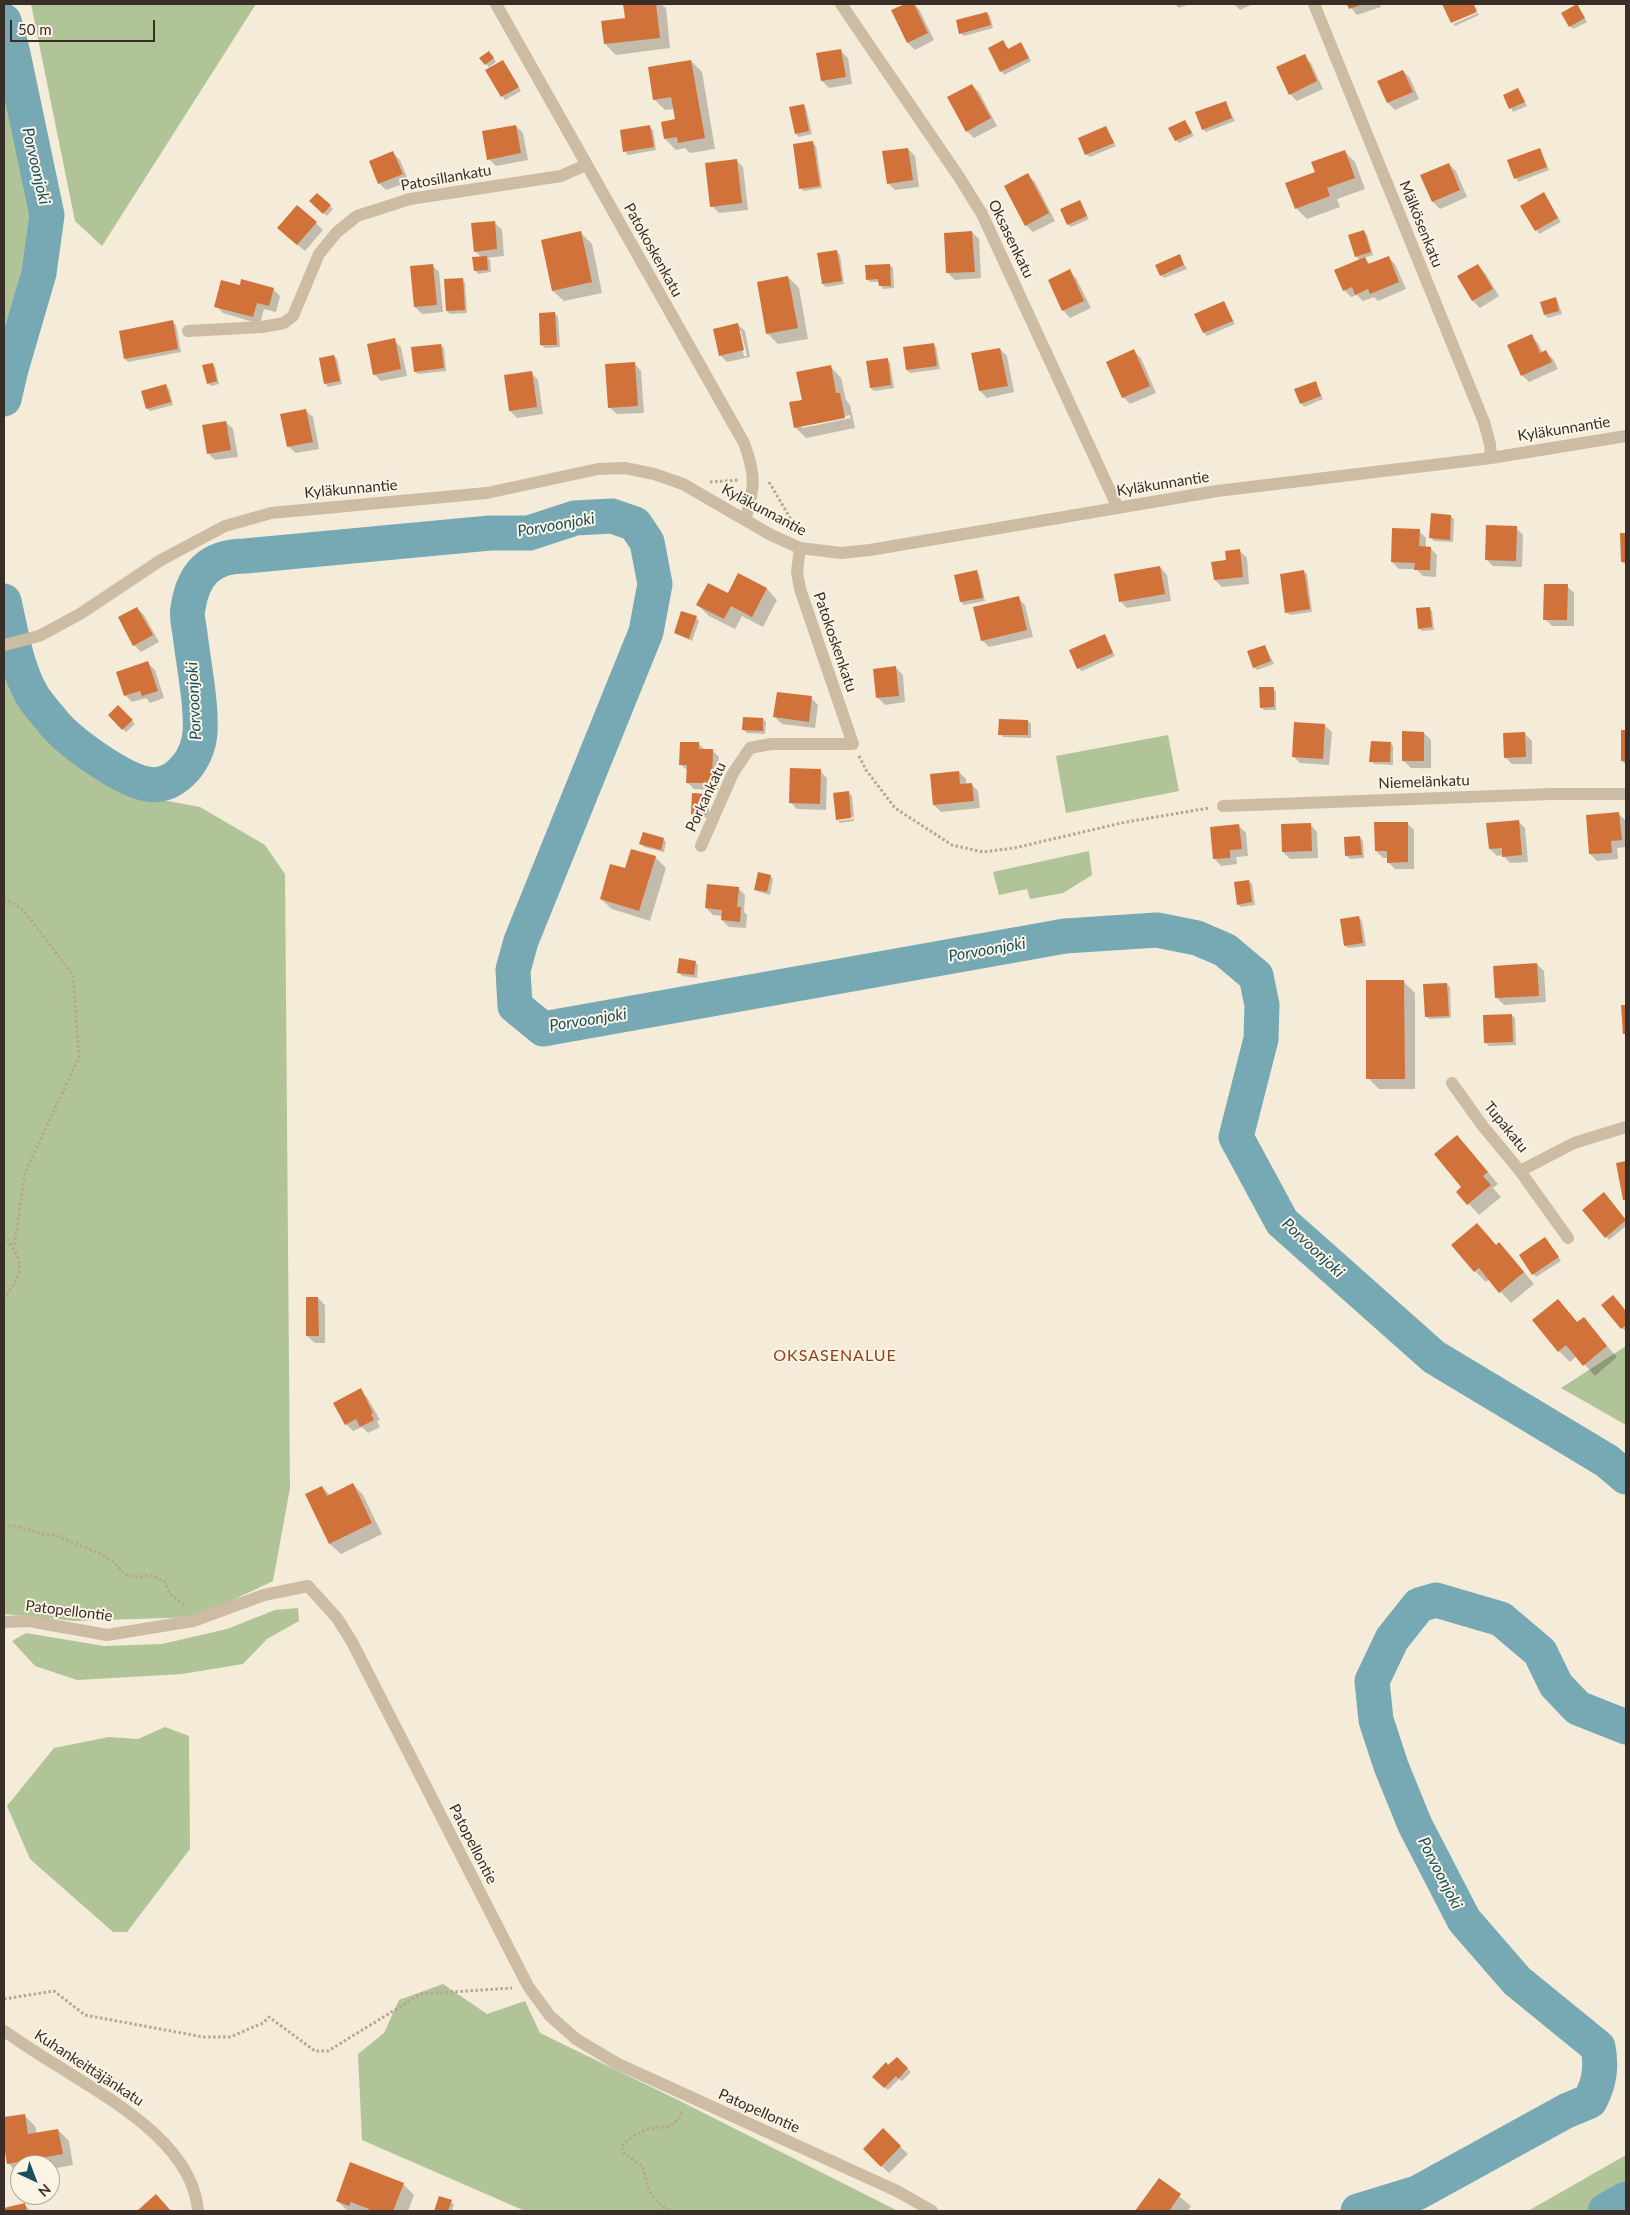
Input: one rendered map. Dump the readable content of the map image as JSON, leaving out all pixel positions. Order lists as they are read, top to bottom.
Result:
{
  "streets": {
    "street": [
      "Patosillankatu",
      "Mälkösenkatu",
      "Oksasenkatu",
      "Patokoskenkatu",
      "Kyläkunnantie",
      "Niemelänkatu",
      "Porkankatu",
      "Tupakatu",
      "Patopellontie",
      "Kuhankeittäjänkatu"
    ]
  },
  "crossings": [
    ["Patosillankatu", "Patokoskenkatu"],
    ["Mälkösenkatu", "Kyläkunnantie"],
    ["Oksasenkatu", "Kyläkunnantie"],
    ["Patokoskenkatu", "Kyläkunnantie"],
    ["Patokoskenkatu", "Porkankatu"]
  ],
  "districts": ["OKSASENALUE"],
  "water": ["Porvoonjoki"],
  "scale_bar": "50 m",
  "north": "bottom right"
}
